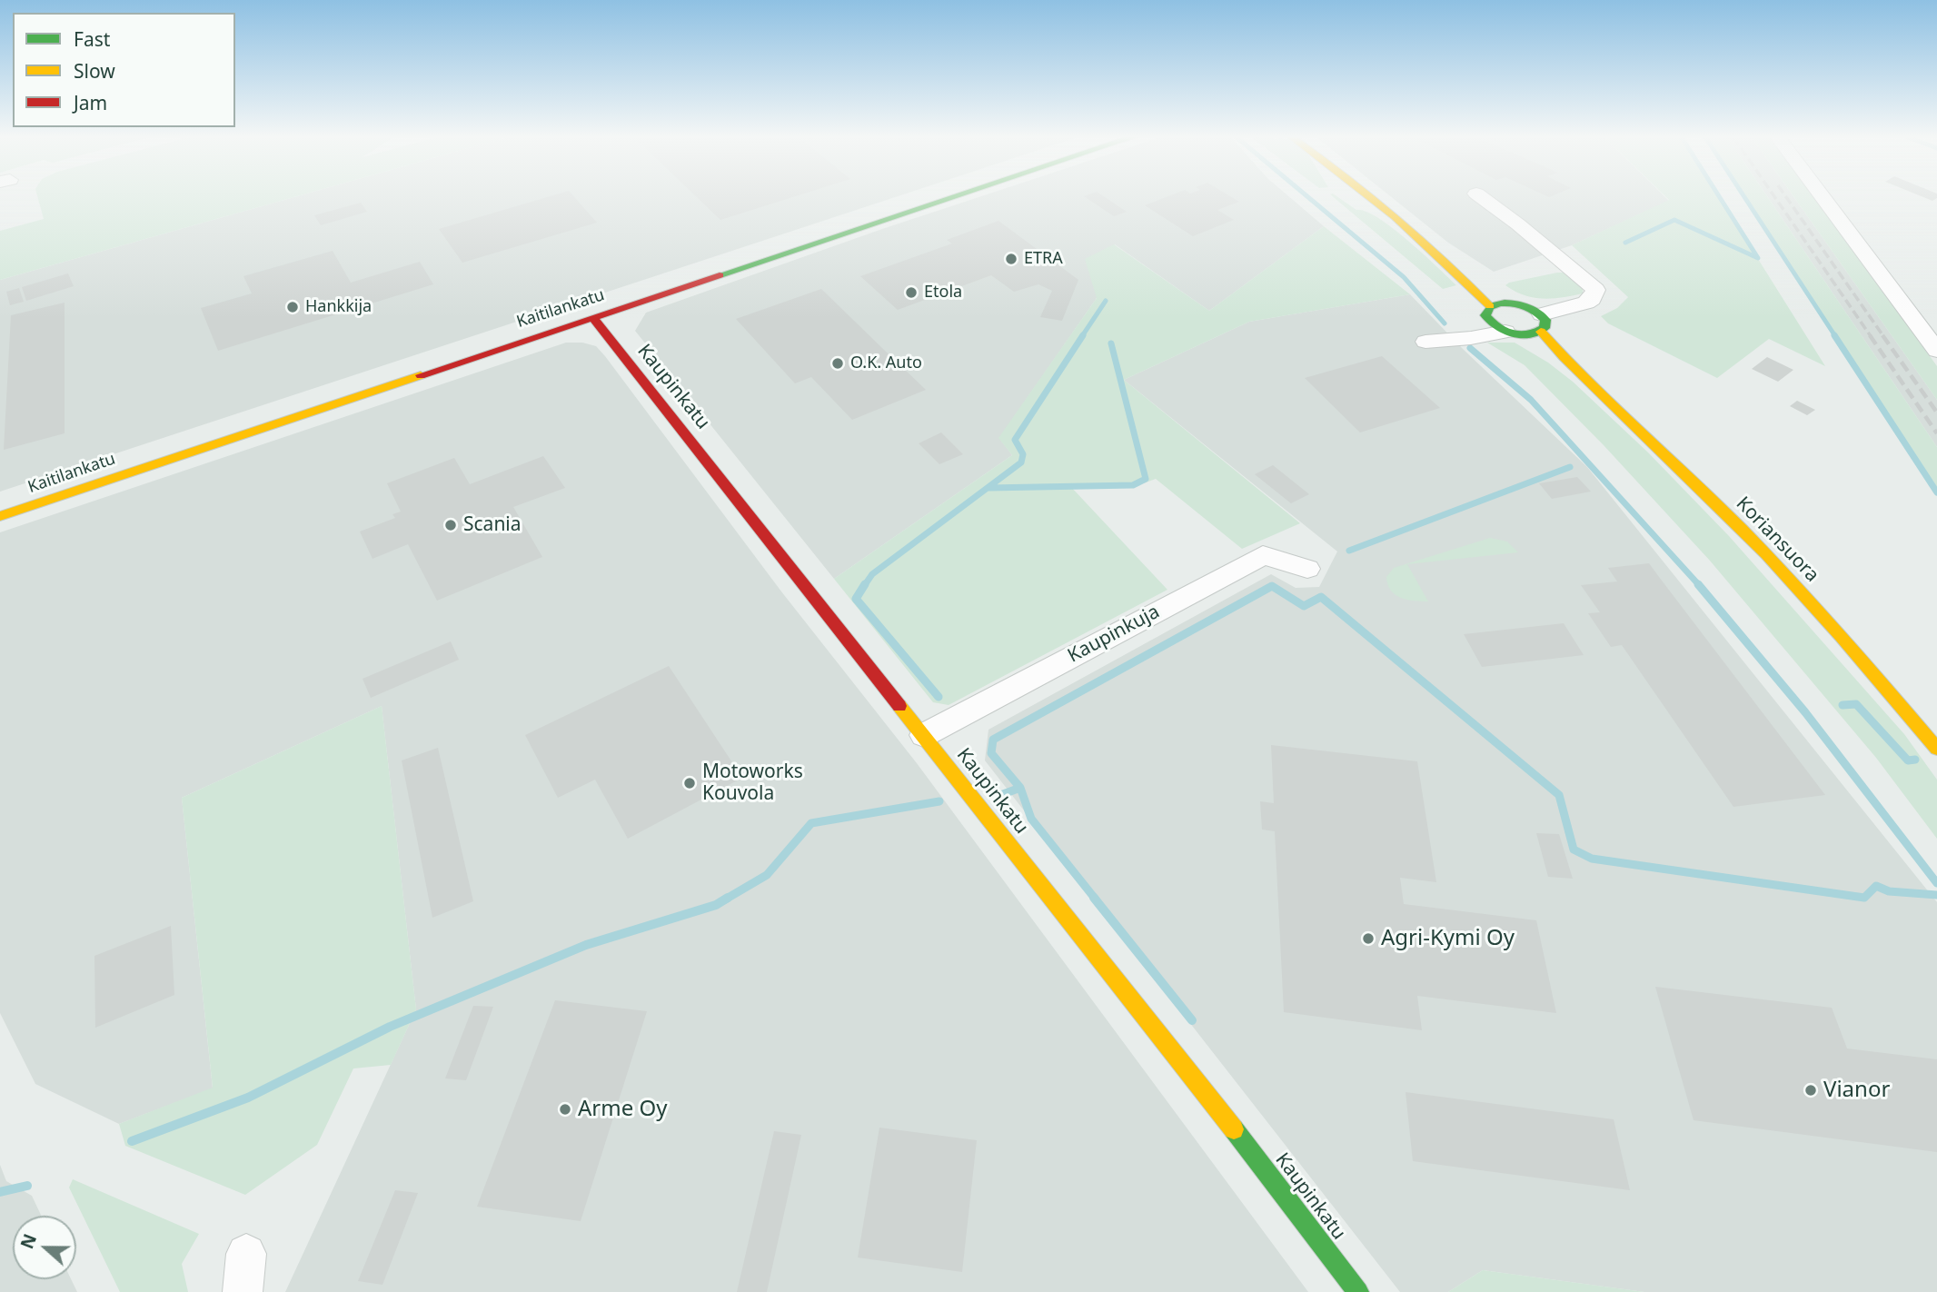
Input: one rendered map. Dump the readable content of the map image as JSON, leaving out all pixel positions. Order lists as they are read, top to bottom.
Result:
{
  "streets": {
    "street": [
      "Kaitilankatu",
      "Kaupinkatu",
      "Koriansuora",
      "Kaupinkuja"
    ]
  },
  "crossings": [
    ["Kaitilankatu", "Kaupinkatu"],
    ["Kaupinkatu", "Kaupinkuja"]
  ],
  "places": [
    "ETRA",
    "Etola",
    "Hankkija",
    "O.K. Auto",
    "Scania",
    "Motoworks Kouvola",
    "Agri-Kymi Oy",
    "Vianor",
    "Arme Oy"
  ],
  "legend": ["Fast", "Slow", "Jam"],
  "north": "left"
}
